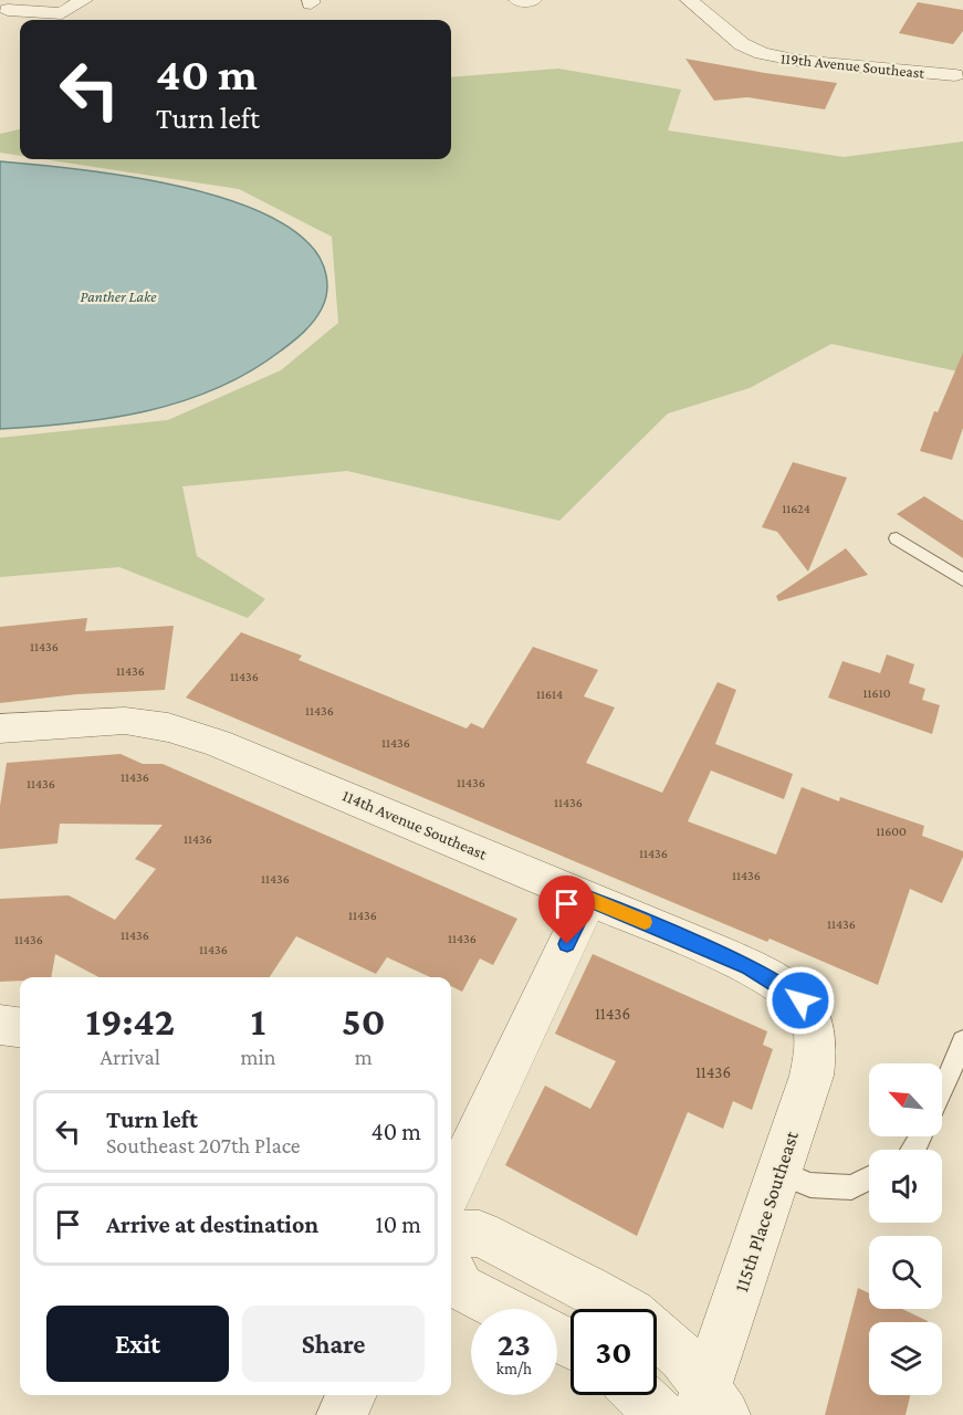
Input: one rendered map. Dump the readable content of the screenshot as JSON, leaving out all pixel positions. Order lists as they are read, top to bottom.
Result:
{
  "streets": {
    "street": ["119th Avenue Southeast", "114th Avenue Southeast", "115th Place Southeast"]
  },
  "crossings": [
    ["114th Avenue Southeast", "115th Place Southeast"]
  ],
  "water": ["Panther Lake"],
  "house_numbers": [
    "11624",
    "11436",
    "11436",
    "11436",
    "11610",
    "11614",
    "11436",
    "11436",
    "11436",
    "11436",
    "11436",
    "11436",
    "11600",
    "11436",
    "11436",
    "11436",
    "11436",
    "11436",
    "11436",
    "11436",
    "11436",
    "11436",
    "11436",
    "11436",
    "11436"
  ],
  "north": "top left",
  "page": {
    "turn": ["40 m", "Turn left"],
    "eta": [
      "19:42",
      "Arrival",
      "1",
      "min",
      "50",
      "m"
    ],
    "list": [
      {
        "name": "Turn left",
        "note": "Southeast 207th Place",
        "value": "40 m"
      },
      {
        "name": "Arrive at destination",
        "value": "10 m"
      }
    ],
    "buttons": ["Exit", "Share"],
    "speed": "23 km/h",
    "limit": "30"
  }
}
